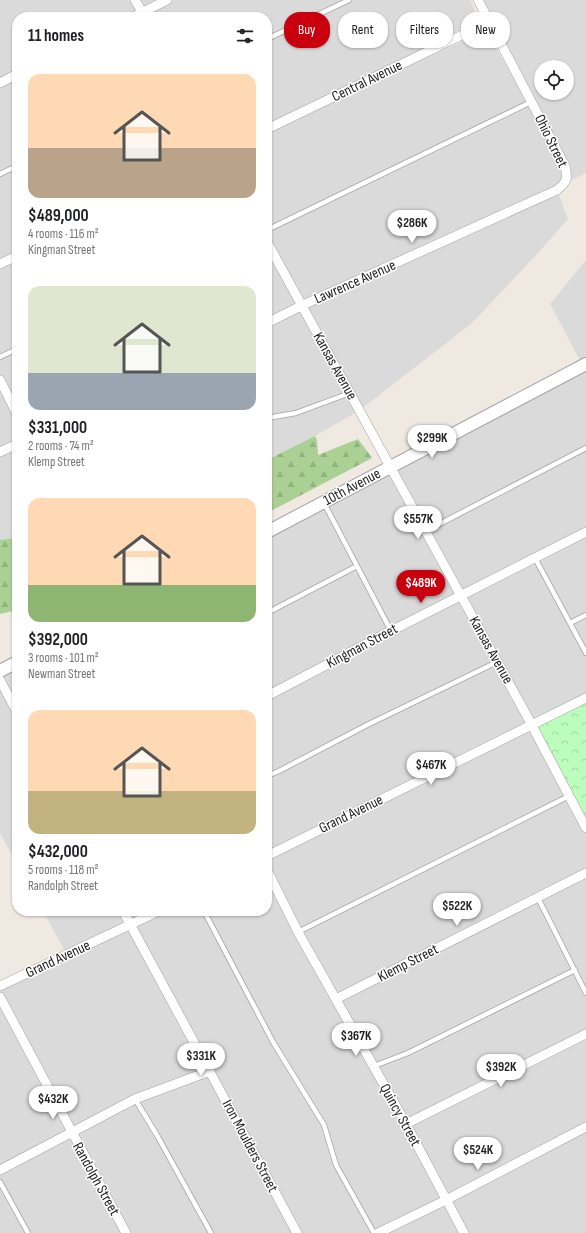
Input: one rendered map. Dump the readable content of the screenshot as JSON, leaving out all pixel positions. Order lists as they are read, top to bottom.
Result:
{
  "streets": {
    "street": [
      "Central Avenue",
      "Ohio Street",
      "Lawrence Avenue",
      "Kansas Avenue",
      "10th Avenue",
      "Kingman Street",
      "Grand Avenue",
      "Klemp Street",
      "Quincy Street",
      "Iron Moulders Street",
      "Randolph Street"
    ]
  },
  "crossings": [
    ["Ohio Street", "Lawrence Avenue"],
    ["Lawrence Avenue", "Kansas Avenue"],
    ["Kansas Avenue", "10th Avenue"],
    ["Kansas Avenue", "Kingman Street"],
    ["Kansas Avenue", "Grand Avenue"],
    ["Grand Avenue", "Iron Moulders Street"],
    ["Klemp Street", "Quincy Street"]
  ],
  "page": {
    "chip": [
      "Buy",
      "Rent",
      "Filters",
      "New"
    ],
    "heading": "11 homes",
    "list": [
      {
        "name": "$489,000",
        "note": "4 rooms · 116 m² · Kingman Street"
      },
      {
        "name": "$331,000",
        "note": "2 rooms · 74 m² · Klemp Street"
      },
      {
        "name": "$392,000",
        "note": "3 rooms · 101 m² · Newman Street"
      },
      {
        "name": "$432,000",
        "note": "5 rooms · 118 m² · Randolph Street"
      }
    ],
    "price": [
      "$286K",
      "$299K",
      "$557K",
      "$489K",
      "$467K",
      "$522K",
      "$367K",
      "$331K",
      "$392K",
      "$432K",
      "$524K"
    ]
  }
}
